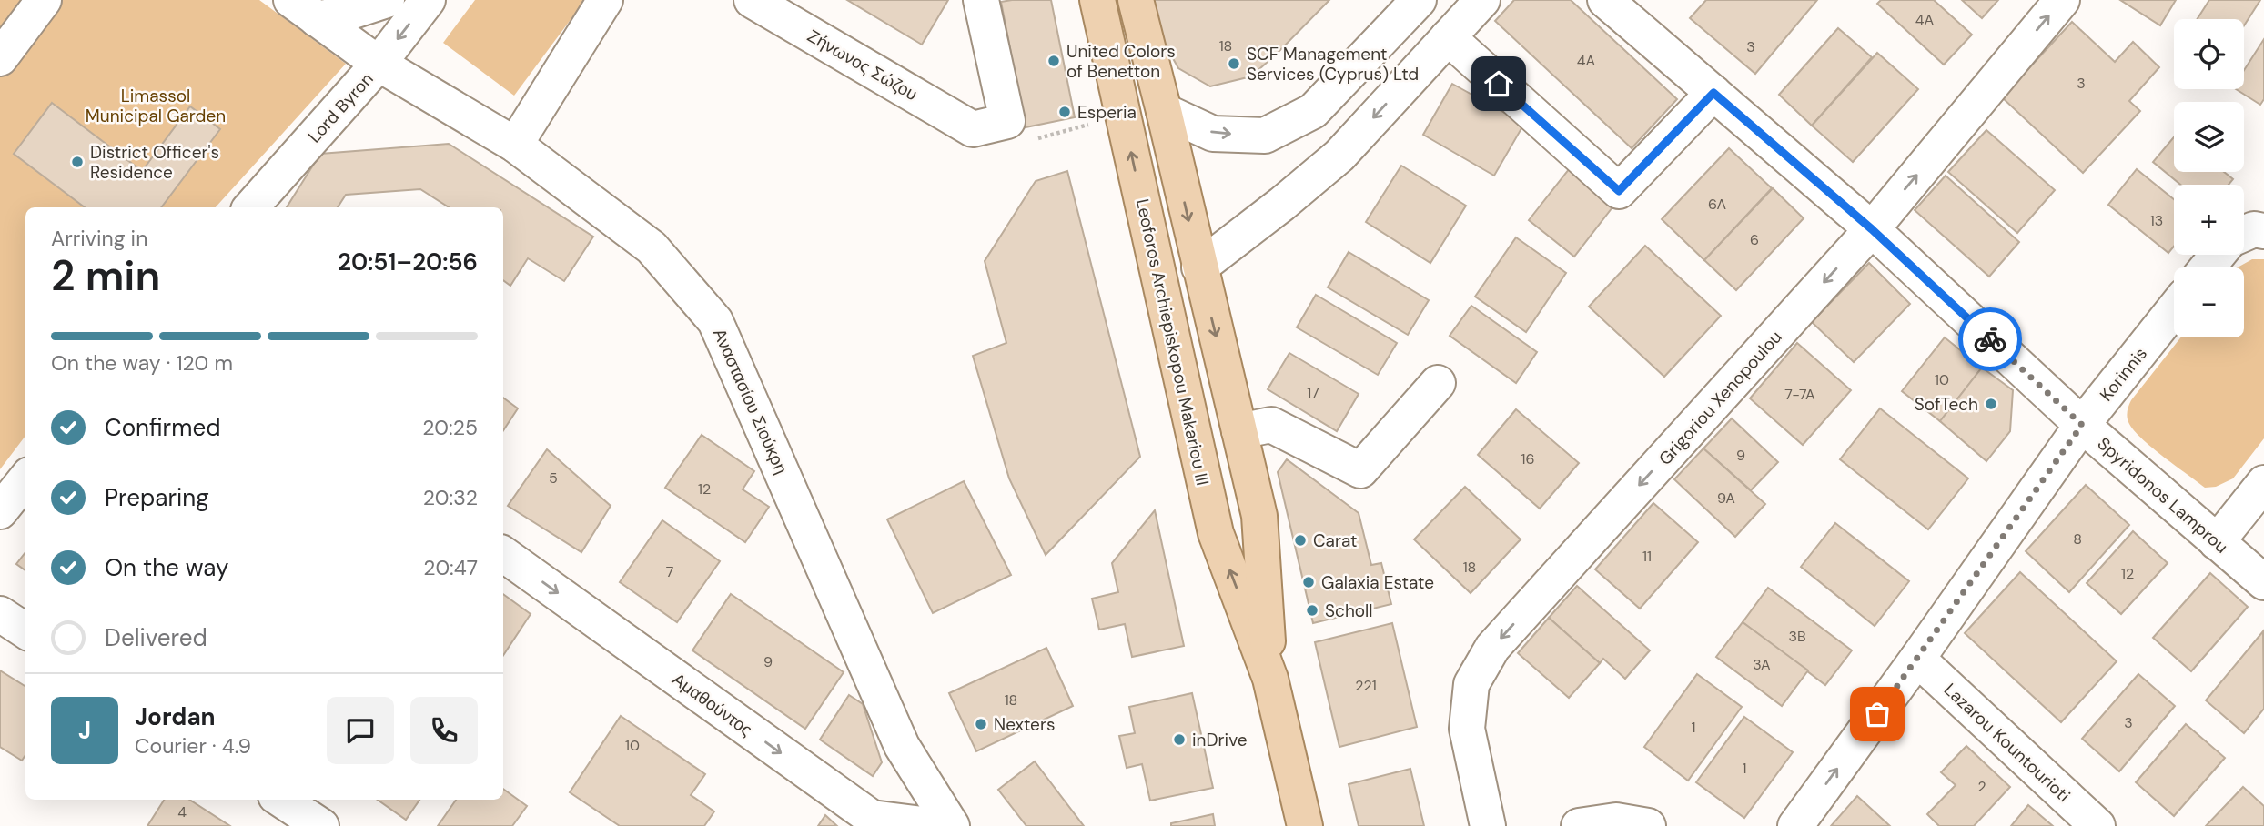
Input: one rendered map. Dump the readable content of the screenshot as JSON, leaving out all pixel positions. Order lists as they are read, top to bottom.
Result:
{
  "streets": {
    "main road": ["Leoforos Archiepiskopou Makariou III"],
    "street": [
      "Ζήνωνος Σώζου",
      "Lord Byron",
      "Korinnis",
      "Grigoriou Xenopoulou",
      "Αναστασίου Σιούκρη",
      "Spyridonos Lamprou",
      "Αμαθούντος",
      "Lazarou Kountourioti"
    ]
  },
  "crossings": [
    ["Lord Byron", "Αναστασίου Σιούκρη"],
    ["Korinnis", "Spyridonos Lamprou"],
    ["Korinnis", "Lazarou Kountourioti"],
    ["Grigoriou Xenopoulou", "Spyridonos Lamprou"]
  ],
  "one_way": ["Αμαθούντος"],
  "parks": ["Limassol Municipal Garden"],
  "places": [
    "United Colors of Benetton",
    "SCF Management Services (Cyprus) Ltd",
    "Esperia",
    "District Officer's Residence",
    "SofTech",
    "Carat",
    "Galaxia Estate",
    "Scholl",
    "Nexters",
    "inDrive"
  ],
  "house_numbers": [
    "4A",
    "18",
    "3",
    "4A",
    "3",
    "6A",
    "13",
    "6",
    "10",
    "17",
    "7-7A",
    "9",
    "16",
    "5",
    "12",
    "9A",
    "8",
    "11",
    "18",
    "7",
    "12",
    "3B",
    "9",
    "3A",
    "221",
    "18",
    "3",
    "1",
    "10",
    "1",
    "2",
    "4"
  ],
  "page": {
    "map_buttons": ["+", "−"],
    "heading": ["2 min", "Arriving in", "20:51–20:56"],
    "panel": ["Jordan", "Courier · 4.9"],
    "bar": "On the way · 120 m",
    "list": [
      ["Confirmed", "20:25"],
      ["Preparing", "20:32"],
      ["On the way", "20:47"],
      "Delivered"
    ],
    "round": "J"
  }
}
